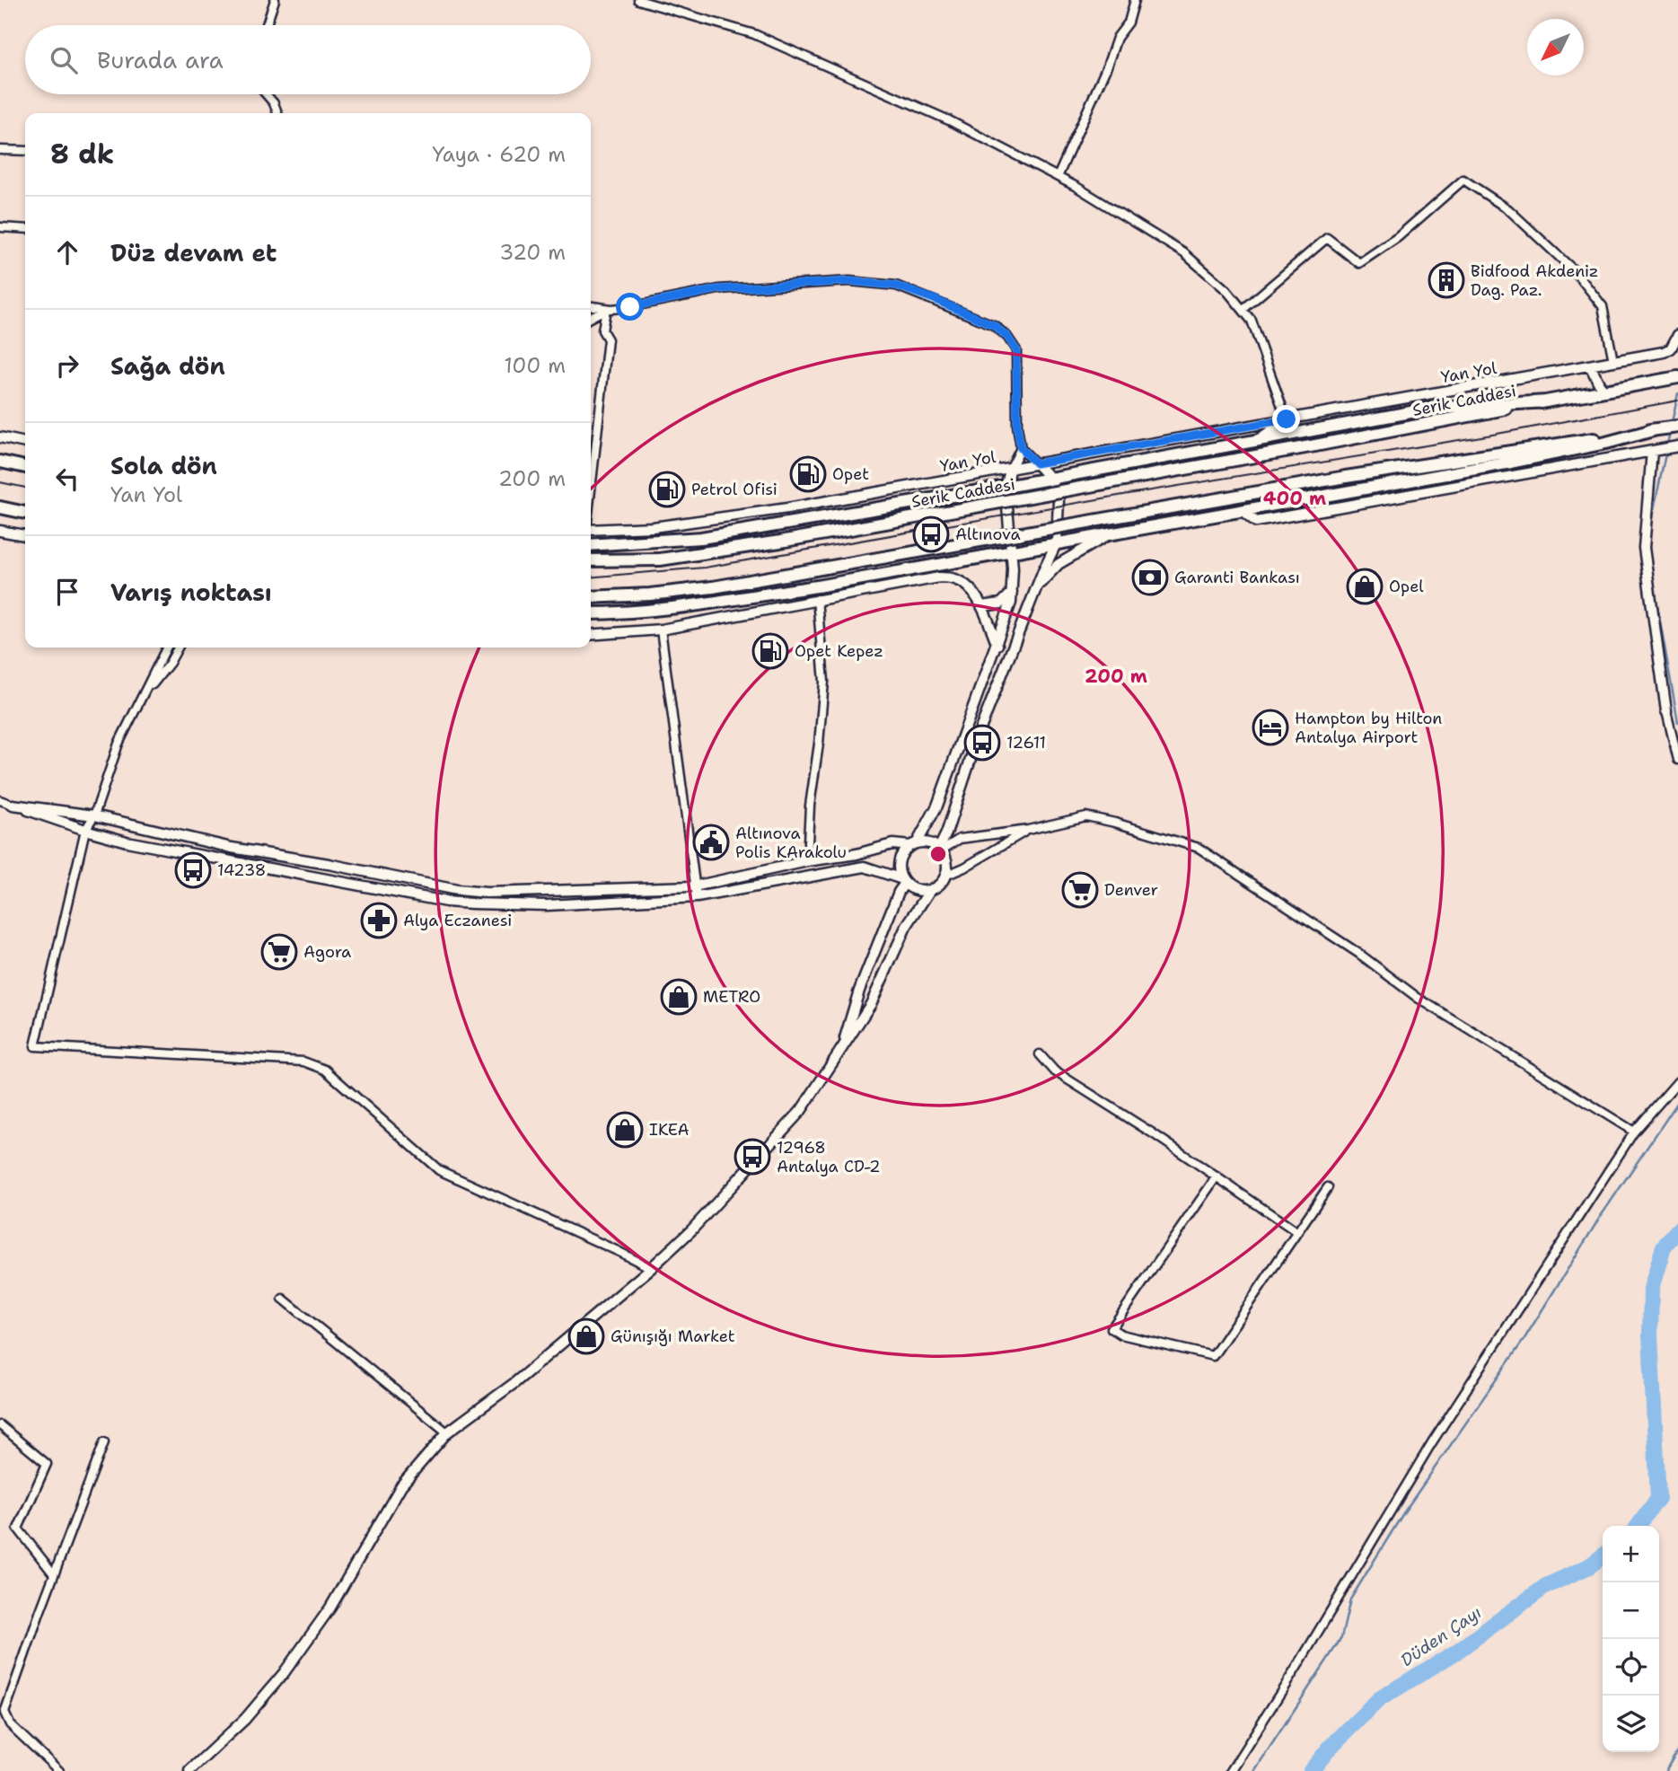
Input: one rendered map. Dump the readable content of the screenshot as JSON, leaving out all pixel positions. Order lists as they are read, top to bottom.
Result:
{
  "streets": {
    "highway": ["Serik Caddesi"],
    "street": ["Yan Yol"]
  },
  "water": ["Düden Çayı"],
  "places": {
    "building": ["Bidfood Akdeniz Dag. Paz."],
    "fuel station": ["Opet", "Petrol Ofisi", "Opet Kepez"],
    "bus stop": [
      "Altınova",
      "12611",
      "14238",
      "12968 Antalya CD-2"
    ],
    "bank": ["Garanti Bankası"],
    "shop": [
      "Opel",
      "METRO",
      "IKEA",
      "Günışığı Market"
    ],
    "hotel": ["Hampton by Hilton Antalya Airport"],
    "public building": ["Altınova Polis KArakolu"],
    "supermarket": ["Denver", "Agora"],
    "pharmacy": ["Alya Eczanesi"]
  },
  "north": "bottom left",
  "page": {
    "search": "Burada ara",
    "heading": ["8 dk", "Yaya · 620 m"],
    "list": [
      ["Düz devam et", "320 m"],
      ["Sağa dön", "100 m"],
      ["Sola dön", "Yan Yol", "200 m"],
      "Varış noktası"
    ],
    "map_buttons": ["+", "−"]
  },
  "rings": ["400 m", "200 m"]
}
